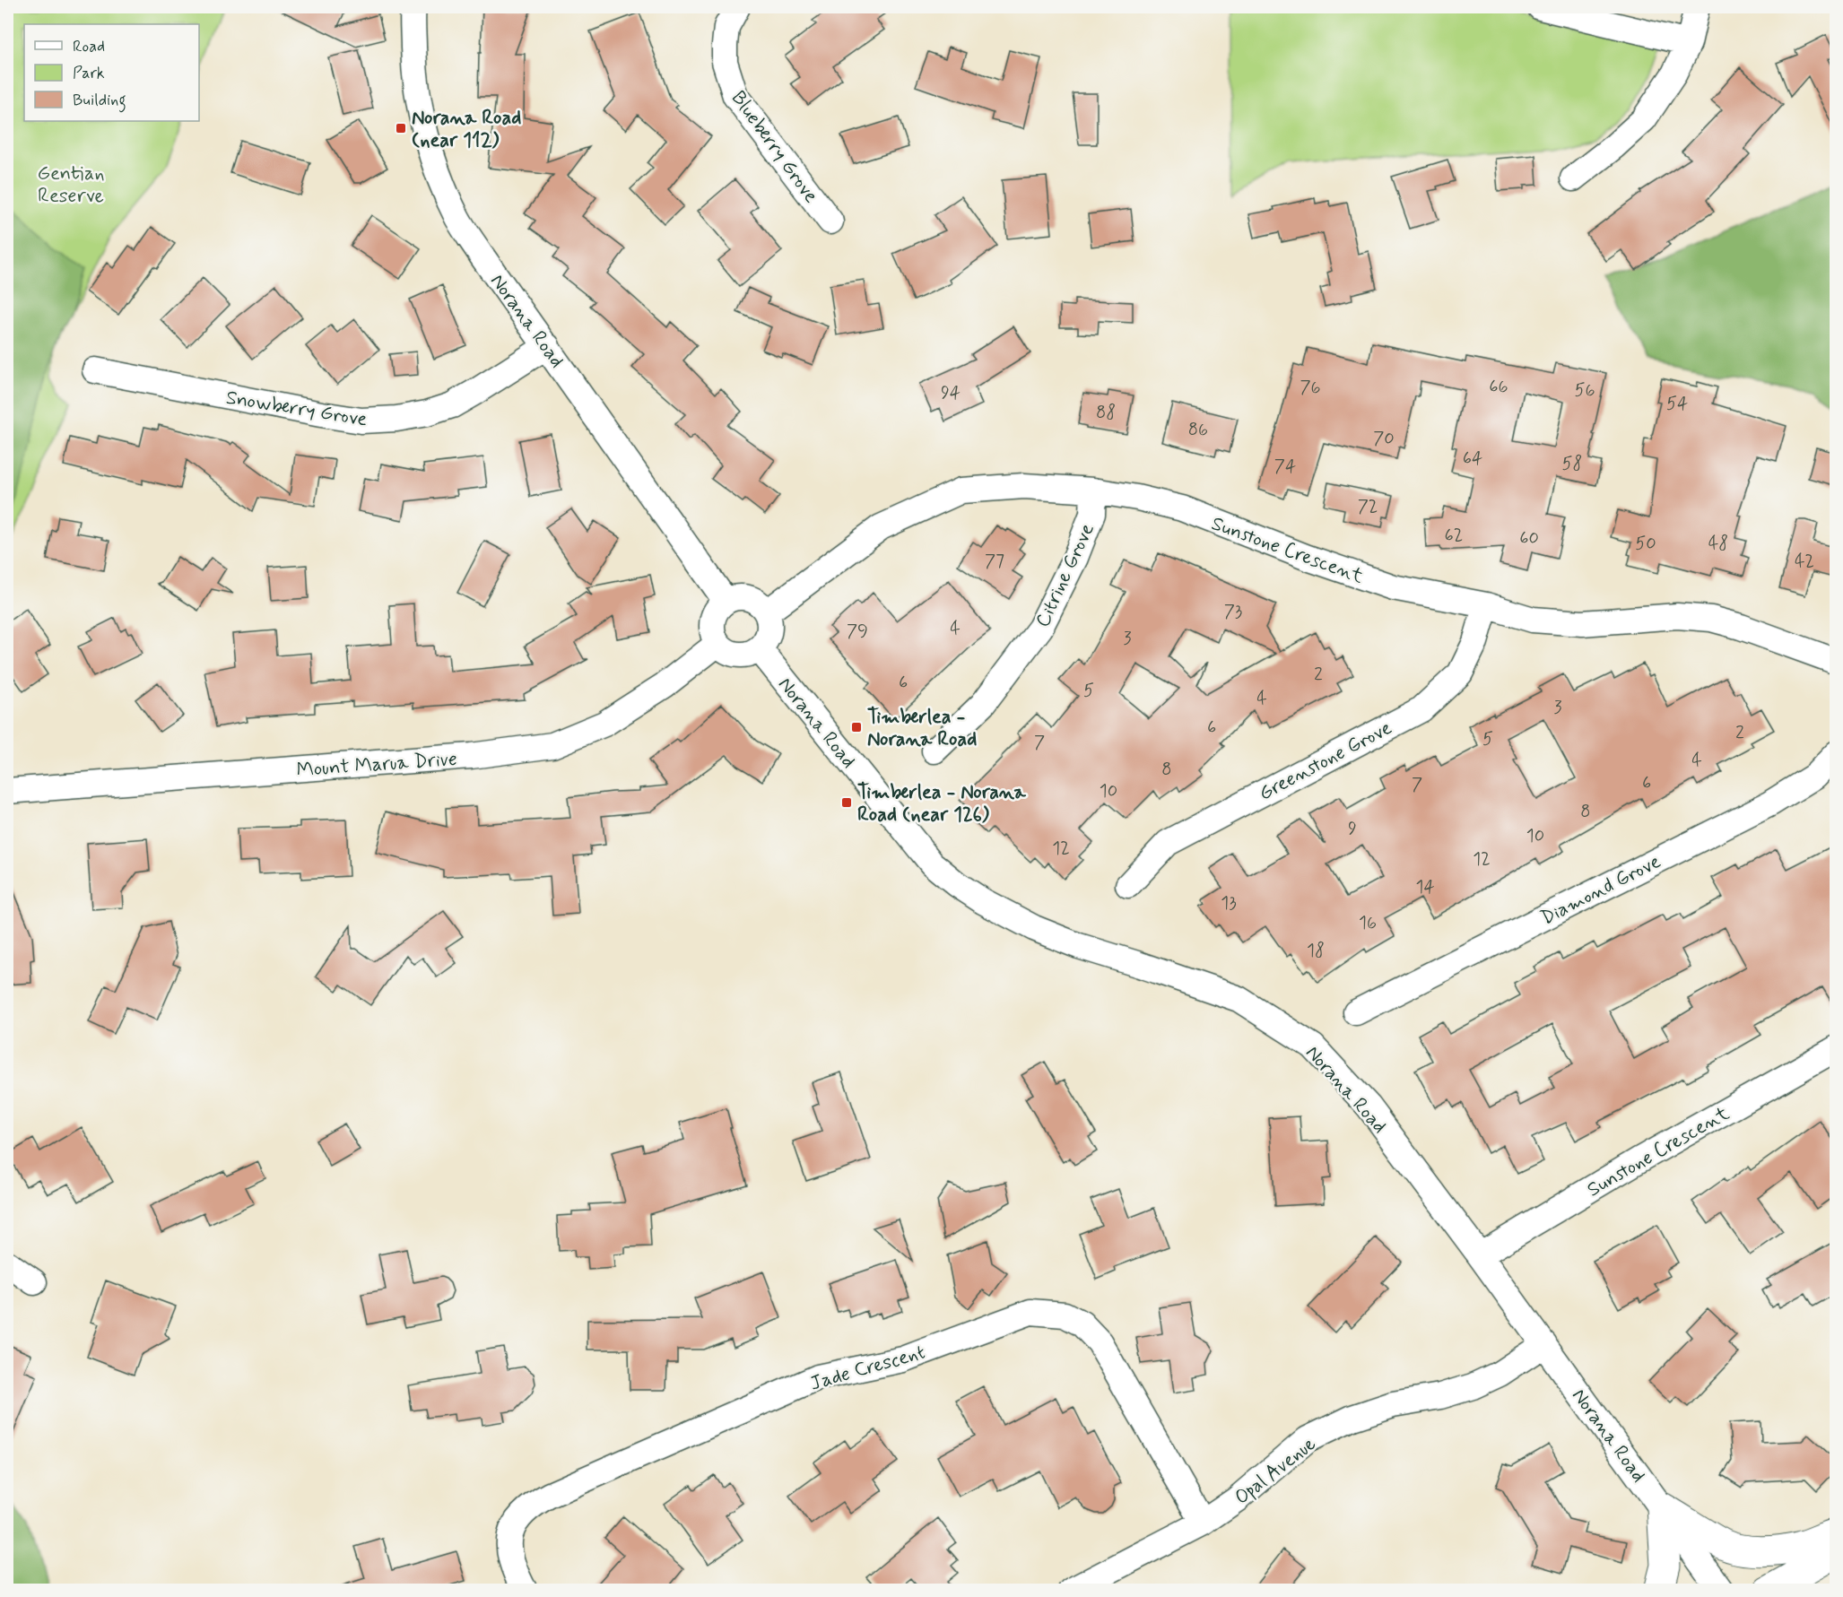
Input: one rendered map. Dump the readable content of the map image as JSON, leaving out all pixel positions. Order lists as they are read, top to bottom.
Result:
{
  "streets": {
    "street": [
      "Blueberry Grove",
      "Norana Road",
      "Snowberry Grove",
      "Sunstone Crescent",
      "Citrine Grove",
      "Greenstone Grove",
      "Mount Marua Drive",
      "Diamond Grove",
      "Jade Crescent",
      "Opal Avenue"
    ]
  },
  "crossings": [
    ["Norana Road", "Snowberry Grove"],
    ["Norana Road", "Sunstone Crescent"],
    ["Norana Road", "Mount Marua Drive"],
    ["Norana Road", "Opal Avenue"],
    ["Sunstone Crescent", "Citrine Grove"],
    ["Sunstone Crescent", "Greenstone Grove"],
    ["Sunstone Crescent", "Mount Marua Drive"],
    ["Jade Crescent", "Opal Avenue"]
  ],
  "parks": ["Gentian Reserve"],
  "places": {
    "transit": ["Norana Road (near 112)", "Timberlea - Norana Road", "Timberlea - Norana Road (near 126)"]
  },
  "house_numbers": [
    "66",
    "76",
    "56",
    "94",
    "54",
    "88",
    "86",
    "70",
    "64",
    "58",
    "74",
    "72",
    "62",
    "60",
    "50",
    "48",
    "77",
    "42",
    "73",
    "4",
    "79",
    "3",
    "2",
    "6",
    "5",
    "4",
    "3",
    "6",
    "2",
    "5",
    "7",
    "4",
    "8",
    "6",
    "7",
    "10",
    "8",
    "9",
    "10",
    "12",
    "12",
    "14",
    "13",
    "16",
    "18"
  ],
  "legend": ["Road", "Park", "Building"]
}
